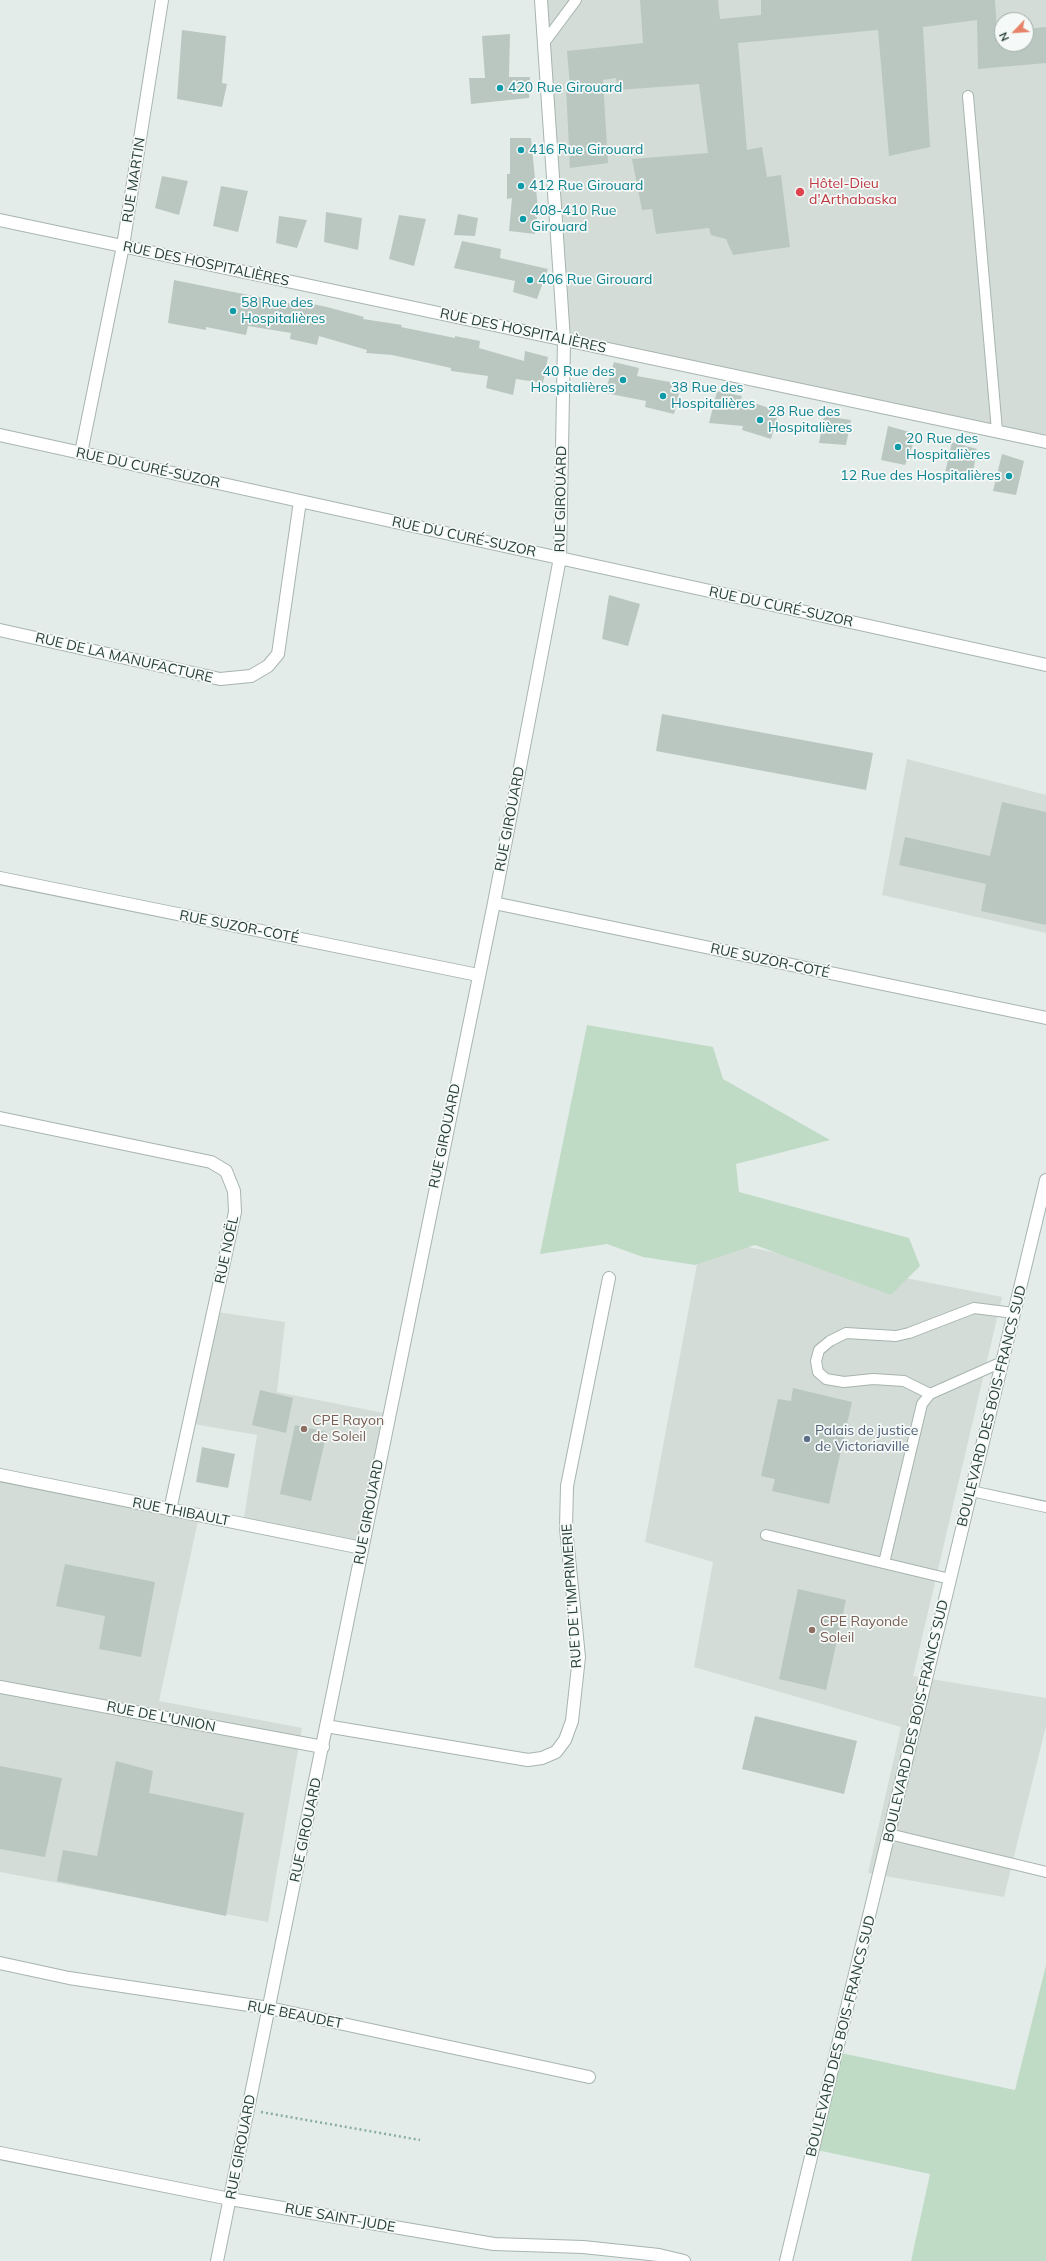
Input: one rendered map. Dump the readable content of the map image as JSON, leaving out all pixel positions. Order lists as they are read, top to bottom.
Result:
{
  "streets": {
    "street": [
      "RUE MARTIN",
      "RUE DES HOSPITALIÈRES",
      "RUE DU CURÉ-SUZOR",
      "RUE GIROUARD",
      "RUE DE LA MANUFACTURE",
      "RUE SUZOR-COTÉ",
      "RUE NOËL",
      "BOULEVARD DES BOIS-FRANCS SUD",
      "RUE THIBAULT",
      "RUE DE L'IMPRIMERIE",
      "RUE DE L'UNION",
      "RUE BEAUDET",
      "RUE SAINT-JUDE"
    ]
  },
  "crossings": [
    ["RUE MARTIN", "RUE DES HOSPITALIÈRES"],
    ["RUE MARTIN", "RUE DU CURÉ-SUZOR"],
    ["RUE DES HOSPITALIÈRES", "RUE GIROUARD"],
    ["RUE DU CURÉ-SUZOR", "RUE GIROUARD"],
    ["RUE DU CURÉ-SUZOR", "RUE DE LA MANUFACTURE"],
    ["RUE GIROUARD", "RUE SUZOR-COTÉ"],
    ["RUE GIROUARD", "RUE THIBAULT"],
    ["RUE GIROUARD", "RUE DE L'IMPRIMERIE"],
    ["RUE GIROUARD", "RUE DE L'UNION"],
    ["RUE GIROUARD", "RUE BEAUDET"],
    ["RUE GIROUARD", "RUE SAINT-JUDE"],
    ["RUE NOËL", "RUE THIBAULT"]
  ],
  "places": [
    "420 Rue Girouard",
    "416 Rue Girouard",
    "412 Rue Girouard",
    "Hôtel-Dieu d'Arthabaska",
    "408-410 Rue Girouard",
    "406 Rue Girouard",
    "58 Rue des Hospitalières",
    "40 Rue des Hospitalières",
    "38 Rue des Hospitalières",
    "28 Rue des Hospitalières",
    "20 Rue des Hospitalières",
    "12 Rue des Hospitalières",
    "CPE Rayon de Soleil",
    "Palais de justice de Victoriaville",
    "CPE Rayonde Soleil"
  ],
  "north": "bottom left"
}
